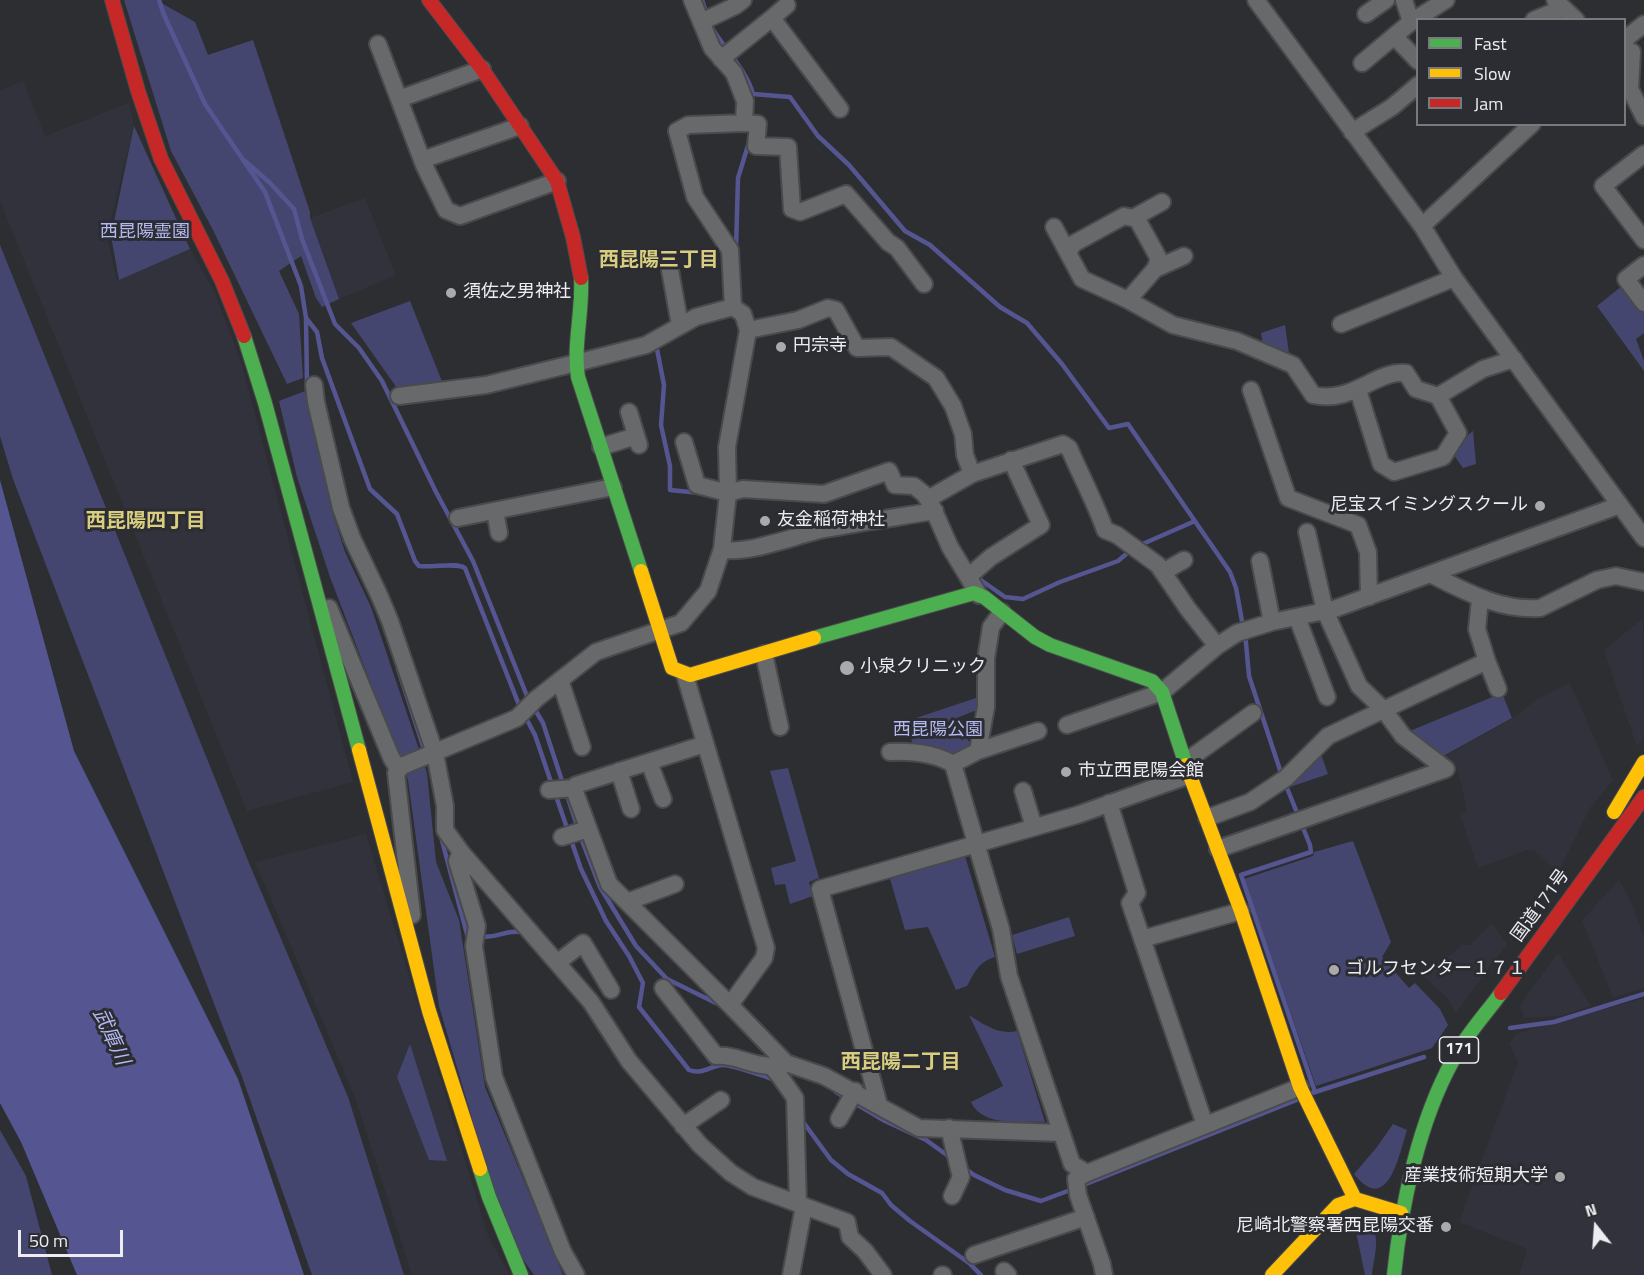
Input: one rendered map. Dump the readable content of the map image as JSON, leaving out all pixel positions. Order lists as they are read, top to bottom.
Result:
{
  "streets": {
    "main road": ["国道171号", "171"]
  },
  "districts": ["西昆陽三丁目", "西昆陽四丁目", "西昆陽二丁目"],
  "water": ["武庫川"],
  "parks": ["西昆陽霊園", "西昆陽公園"],
  "places": [
    "須佐之男神社",
    "円宗寺",
    "尼宝スイミングスクール",
    "友金稲荷神社",
    "小泉クリニック",
    "市立西昆陽会館",
    "ゴルフセンター１７１",
    "産業技術短期大学",
    "尼崎北警察署西昆陽交番"
  ],
  "legend": ["Fast", "Slow", "Jam"],
  "scale_bar": "50 m",
  "north": "top"
}
